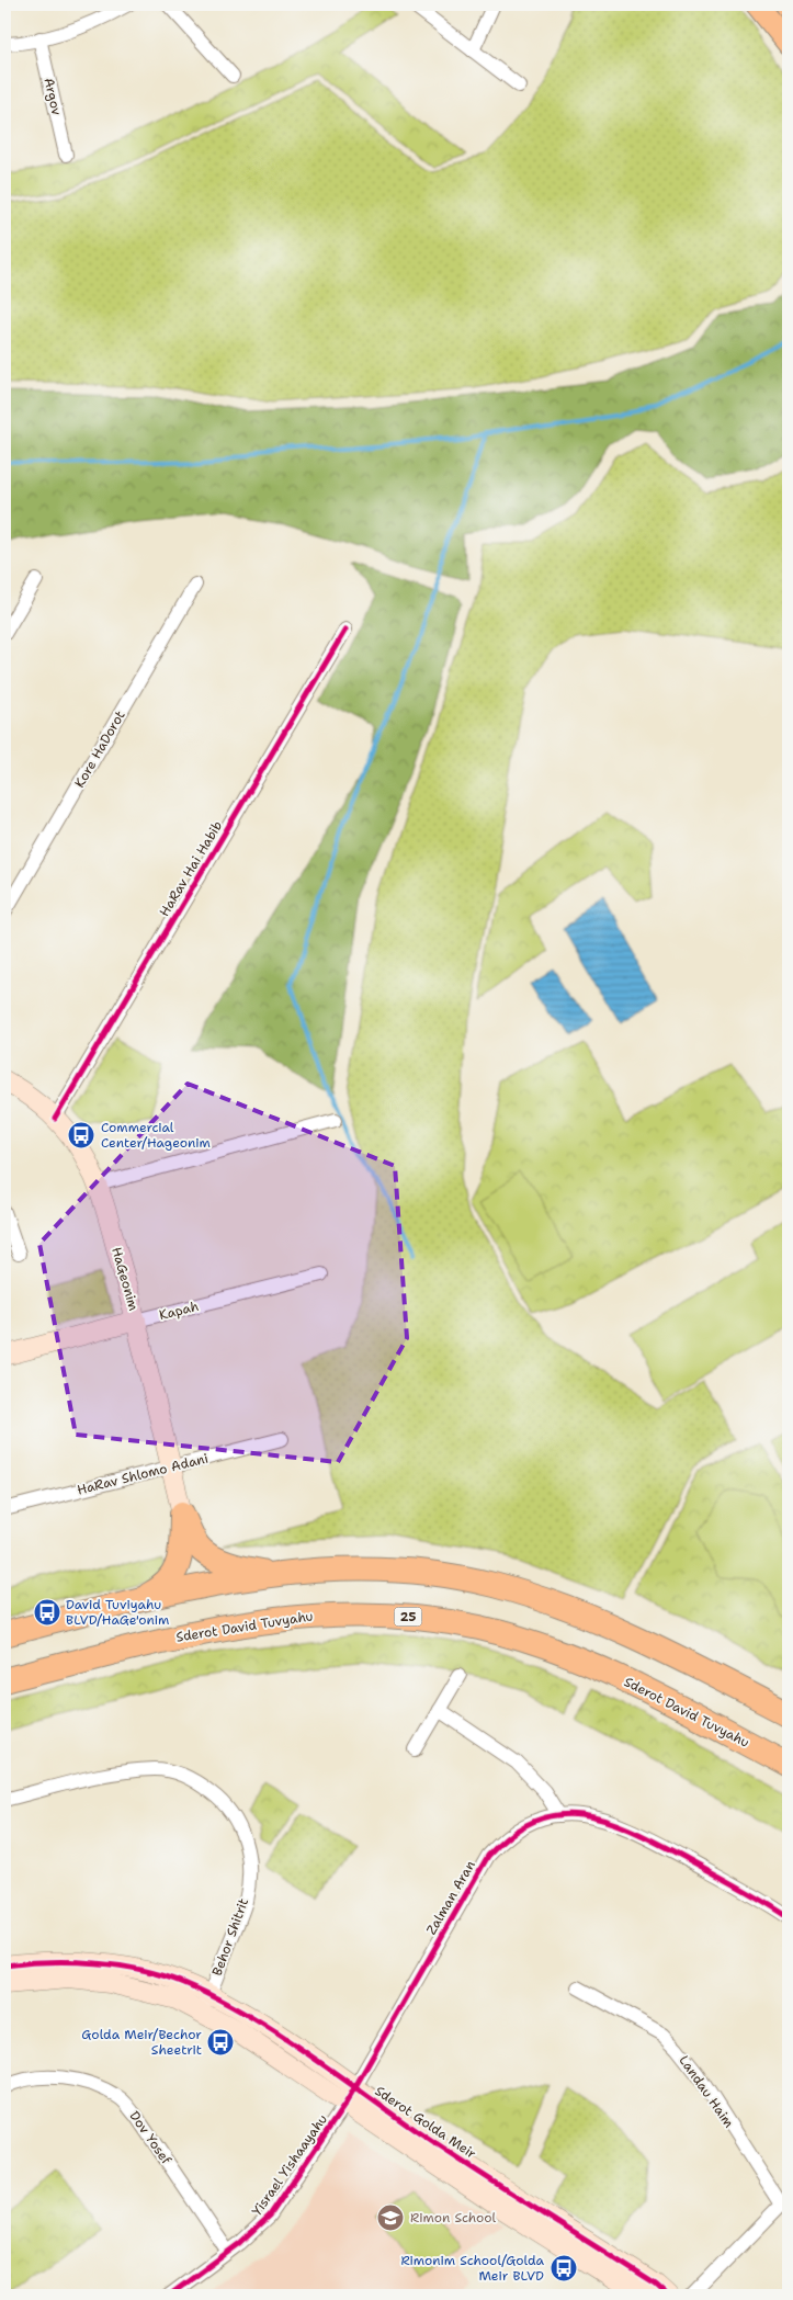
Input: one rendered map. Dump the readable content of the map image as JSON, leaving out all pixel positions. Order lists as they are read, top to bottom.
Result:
{
  "streets": {
    "highway": ["25", "Sderot David Tuvyahu"],
    "street": [
      "Argov",
      "Kore HaDorot",
      "HaRav Hai Habib",
      "HaGeonim",
      "Kapah",
      "HaRav Shlomo Adani",
      "Zalman Aran",
      "Behor Shitrit",
      "Landau Haim",
      "Sderot Golda Meir",
      "Dov Yosef",
      "Yisrael Yishaayahu"
    ]
  },
  "crossings": [
    ["HaRav Hai Habib", "HaGeonim"],
    ["HaGeonim", "Kapah"],
    ["HaGeonim", "HaRav Shlomo Adani"],
    ["Zalman Aran", "Sderot Golda Meir"],
    ["Zalman Aran", "Yisrael Yishaayahu"],
    ["Behor Shitrit", "Sderot Golda Meir"],
    ["Sderot Golda Meir", "Yisrael Yishaayahu"],
    ["Dov Yosef", "Yisrael Yishaayahu"]
  ],
  "places": {
    "bus stop": [
      "Commercial Center/Hageonim",
      "David Tuviyahu BLVD/HaGe'onim",
      "Golda Meir/Bechor Sheetrit",
      "Rimonim School/Golda Meir BLVD"
    ],
    "school or university": ["Rimon School"]
  }
}
